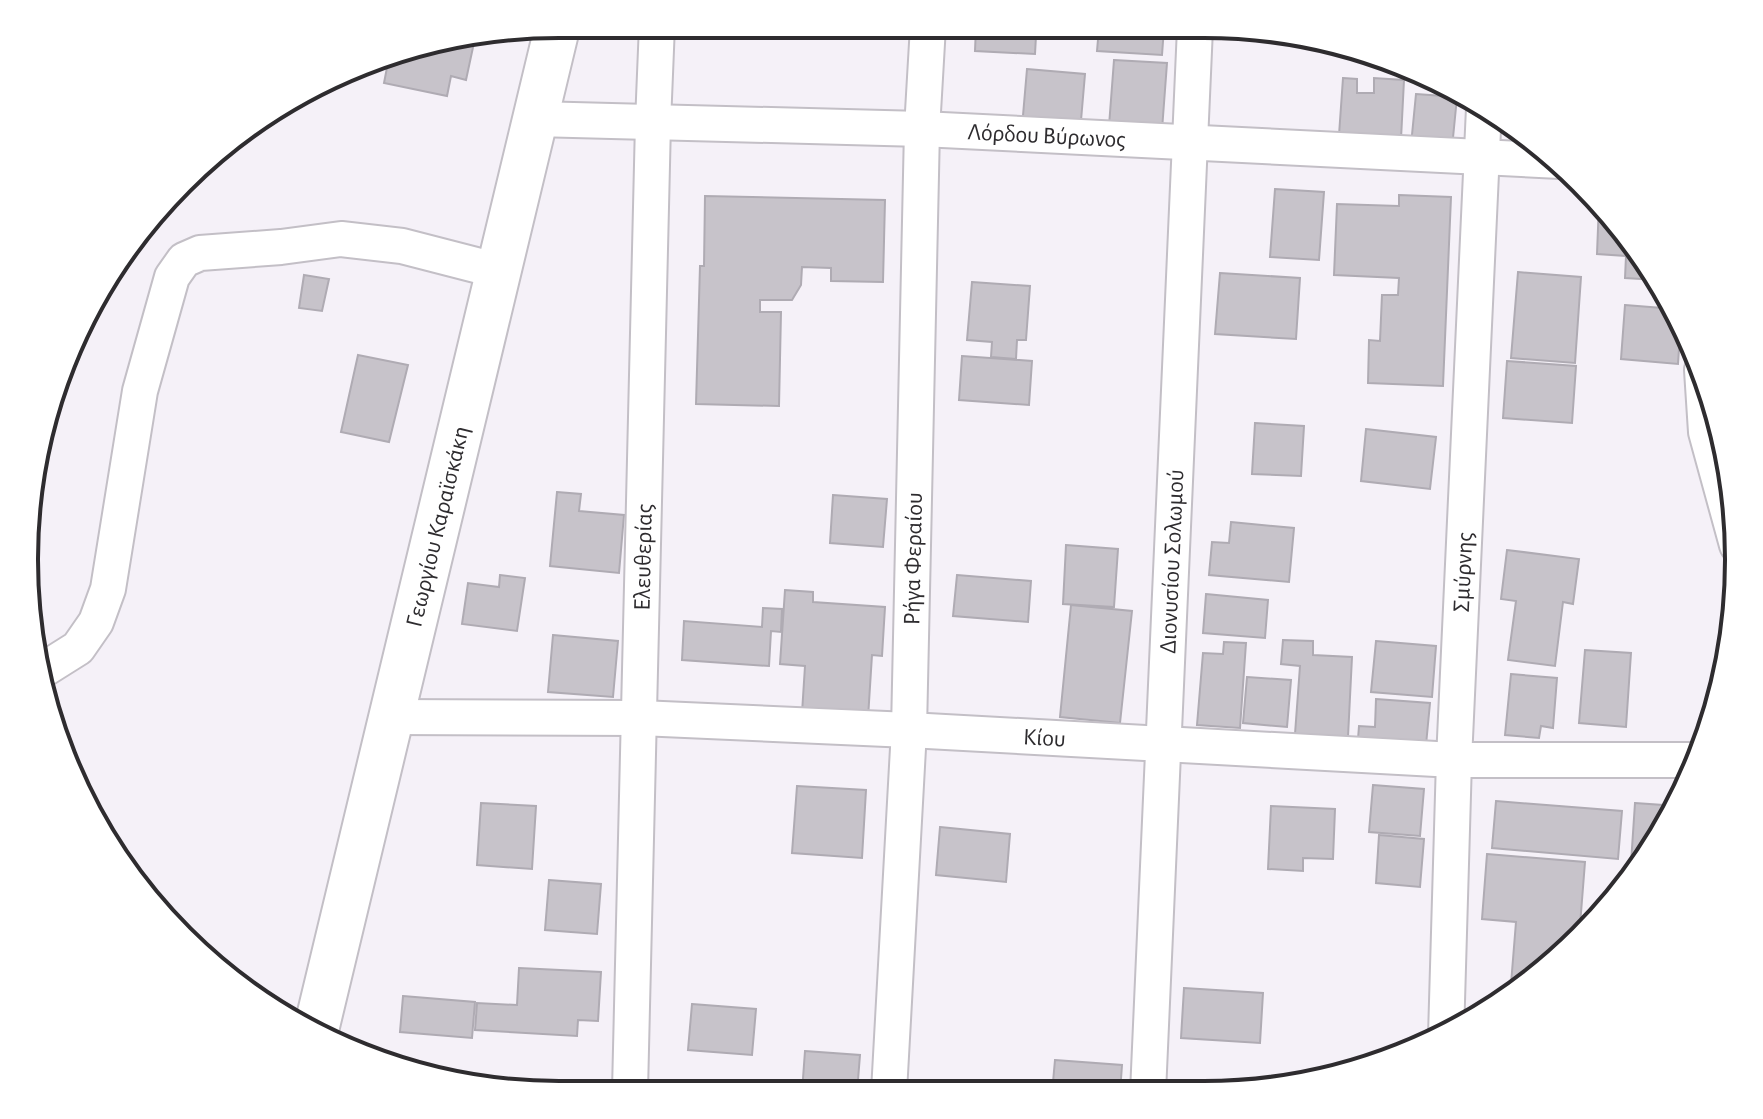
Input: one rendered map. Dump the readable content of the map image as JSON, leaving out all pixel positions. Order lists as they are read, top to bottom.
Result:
{
  "streets": {
    "street": [
      "Λόρδου Βύρωνος",
      "Γεωργίου Καραϊσκάκη",
      "Ελευθερίας",
      "Ρήγα Φεραίου",
      "Διονυσίου Σολωμού",
      "Σμύρνης",
      "Κίου"
    ]
  },
  "crossings": [
    ["Λόρδου Βύρωνος", "Γεωργίου Καραϊσκάκη"],
    ["Λόρδου Βύρωνος", "Ελευθερίας"],
    ["Λόρδου Βύρωνος", "Ρήγα Φεραίου"],
    ["Λόρδου Βύρωνος", "Διονυσίου Σολωμού"],
    ["Λόρδου Βύρωνος", "Σμύρνης"],
    ["Γεωργίου Καραϊσκάκη", "Κίου"],
    ["Ελευθερίας", "Κίου"],
    ["Ρήγα Φεραίου", "Κίου"],
    ["Διονυσίου Σολωμού", "Κίου"],
    ["Σμύρνης", "Κίου"]
  ]
}
